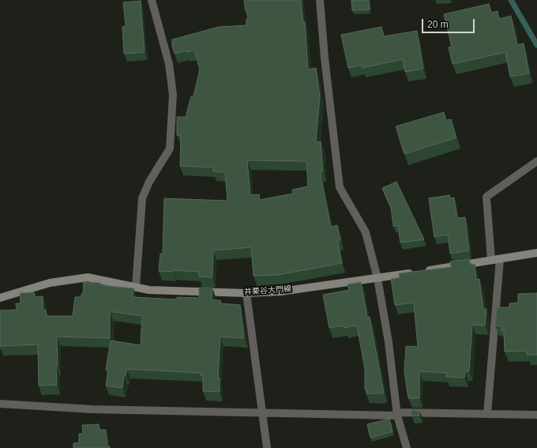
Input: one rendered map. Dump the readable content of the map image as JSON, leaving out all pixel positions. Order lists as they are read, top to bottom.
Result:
{
  "streets": {
    "main road": ["井栗谷大門線"]
  },
  "scale_bar": "20 m"
}
